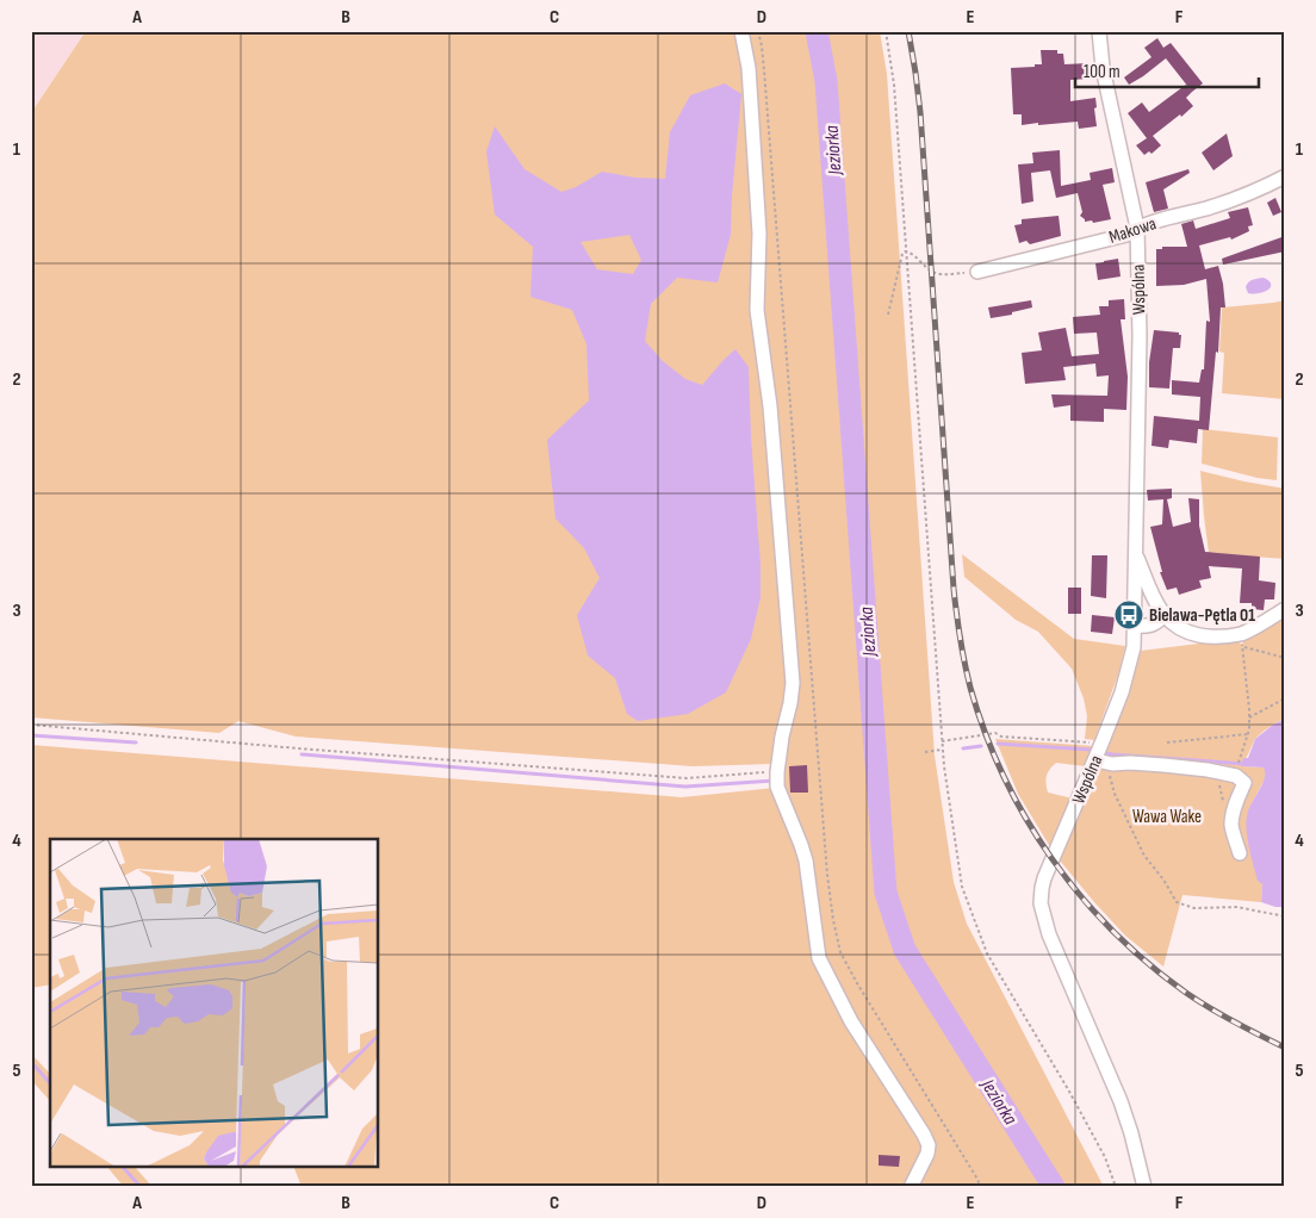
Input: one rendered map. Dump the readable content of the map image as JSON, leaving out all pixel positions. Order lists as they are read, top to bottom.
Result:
{
  "streets": {
    "street": ["Makowa", "Wspólna"]
  },
  "crossings": [
    ["Makowa", "Wspólna"]
  ],
  "water": ["Jeziorka"],
  "parks": ["Wawa Wake"],
  "places": {
    "bus stop": ["Bielawa-Pętla 01"]
  },
  "scale_bar": "100 m",
  "grid": {
    "columns": [
      "A",
      "B",
      "C",
      "D",
      "E",
      "F"
    ],
    "rows": [
      "1",
      "2",
      "3",
      "4",
      "5"
    ]
  }
}
